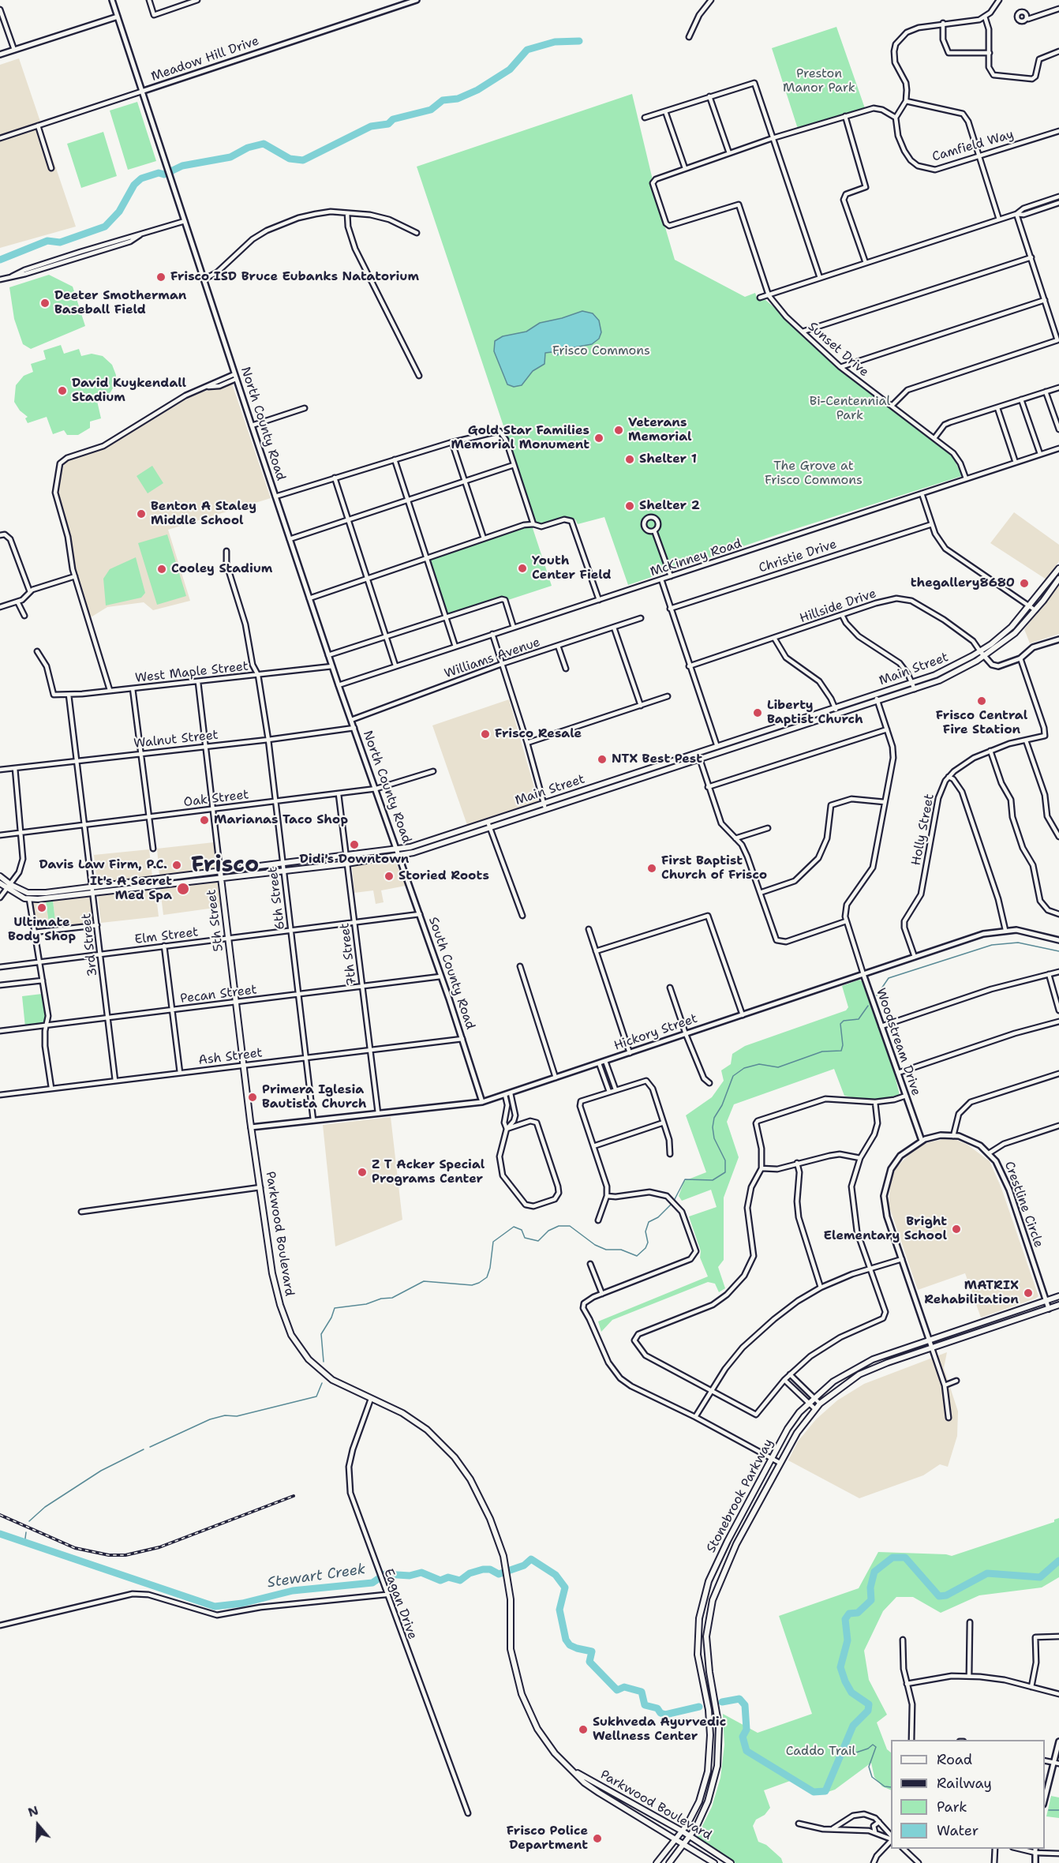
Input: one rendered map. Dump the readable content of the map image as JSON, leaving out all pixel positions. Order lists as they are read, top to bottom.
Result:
{
  "streets": {
    "main road": [
      "Main Street",
      "5th Street",
      "Parkwood Boulevard",
      "Stonebrook Parkway"
    ],
    "street": [
      "Meadow Hill Drive",
      "Camfield Way",
      "Sunset Drive",
      "North County Road",
      "Christie Drive",
      "McKinney Road",
      "Hillside Drive",
      "Williams Avenue",
      "West Maple Street",
      "Walnut Street",
      "Oak Street",
      "Holly Street",
      "6th Street",
      "Elm Street",
      "3rd Street",
      "7th Street",
      "South County Road",
      "Pecan Street",
      "Hickory Street",
      "Woodstream Drive",
      "Ash Street",
      "Crestline Circle",
      "Eagan Drive"
    ]
  },
  "crossings": [
    ["Meadow Hill Drive", "North County Road"],
    ["Sunset Drive", "McKinney Road"],
    ["North County Road", "McKinney Road"],
    ["North County Road", "Williams Avenue"],
    ["North County Road", "Main Street"],
    ["North County Road", "West Maple Street"],
    ["North County Road", "Walnut Street"],
    ["North County Road", "Oak Street"],
    ["North County Road", "South County Road"],
    ["Hillside Drive", "Main Street"],
    ["Main Street", "6th Street"],
    ["Main Street", "5th Street"],
    ["Main Street", "3rd Street"],
    ["Main Street", "7th Street"],
    ["Main Street", "South County Road"],
    ["West Maple Street", "6th Street"],
    ["West Maple Street", "5th Street"],
    ["West Maple Street", "3rd Street"],
    ["Walnut Street", "6th Street"],
    ["Walnut Street", "5th Street"],
    ["Walnut Street", "3rd Street"],
    ["Oak Street", "6th Street"],
    ["Oak Street", "5th Street"],
    ["Oak Street", "3rd Street"],
    ["Oak Street", "7th Street"],
    ["Holly Street", "Hickory Street"],
    ["6th Street", "Elm Street"],
    ["6th Street", "Pecan Street"],
    ["6th Street", "Hickory Street"],
    ["6th Street", "Ash Street"],
    ["5th Street", "Elm Street"],
    ["5th Street", "Pecan Street"],
    ["5th Street", "Hickory Street"],
    ["5th Street", "Ash Street"],
    ["5th Street", "Parkwood Boulevard"],
    ["Elm Street", "3rd Street"],
    ["Elm Street", "7th Street"],
    ["Elm Street", "South County Road"],
    ["3rd Street", "Pecan Street"],
    ["3rd Street", "Ash Street"],
    ["7th Street", "Pecan Street"],
    ["7th Street", "Hickory Street"],
    ["7th Street", "Ash Street"],
    ["South County Road", "Pecan Street"],
    ["South County Road", "Hickory Street"],
    ["South County Road", "Ash Street"],
    ["Hickory Street", "Woodstream Drive"],
    ["Hickory Street", "Parkwood Boulevard"],
    ["Woodstream Drive", "Crestline Circle"],
    ["Crestline Circle", "Stonebrook Parkway"],
    ["Parkwood Boulevard", "Stonebrook Parkway"],
    ["Parkwood Boulevard", "Eagan Drive"]
  ],
  "districts": ["Frisco"],
  "water": ["Stewart Creek"],
  "parks": [
    "Preston Manor Park",
    "Frisco Commons",
    "Bi-Centennial Park",
    "The Grove at Frisco Commons",
    "Caddo Trail"
  ],
  "places": [
    "Frisco ISD Bruce Eubanks Natatorium",
    "Deeter Smotherman Baseball Field",
    "David Kuykendall Stadium",
    "Veterans Memorial",
    "Gold Star Families Memorial Monument",
    "Shelter 1",
    "Shelter 2",
    "Benton A Staley Middle School",
    "Youth Center Field",
    "Cooley Stadium",
    "thegallery8680",
    "Frisco Central Fire Station",
    "Liberty Baptist Church",
    "Frisco Resale",
    "NTX Best Pest",
    "Marianas Taco Shop",
    "Didi's Downtown",
    "Davis Law Firm, P.C.",
    "First Baptist Church of Frisco",
    "Storied Roots",
    "It's A Secret Med Spa",
    "Ultimate Body Shop",
    "Primera Iglesia Bautista Church",
    "Z T Acker Special Programs Center",
    "Bright Elementary School",
    "MATRIX Rehabilitation",
    "Sukhveda Ayurvedic Wellness Center",
    "Frisco Police Department"
  ],
  "legend": [
    "Road",
    "Railway",
    "Park",
    "Water"
  ],
  "north": "top"
}
